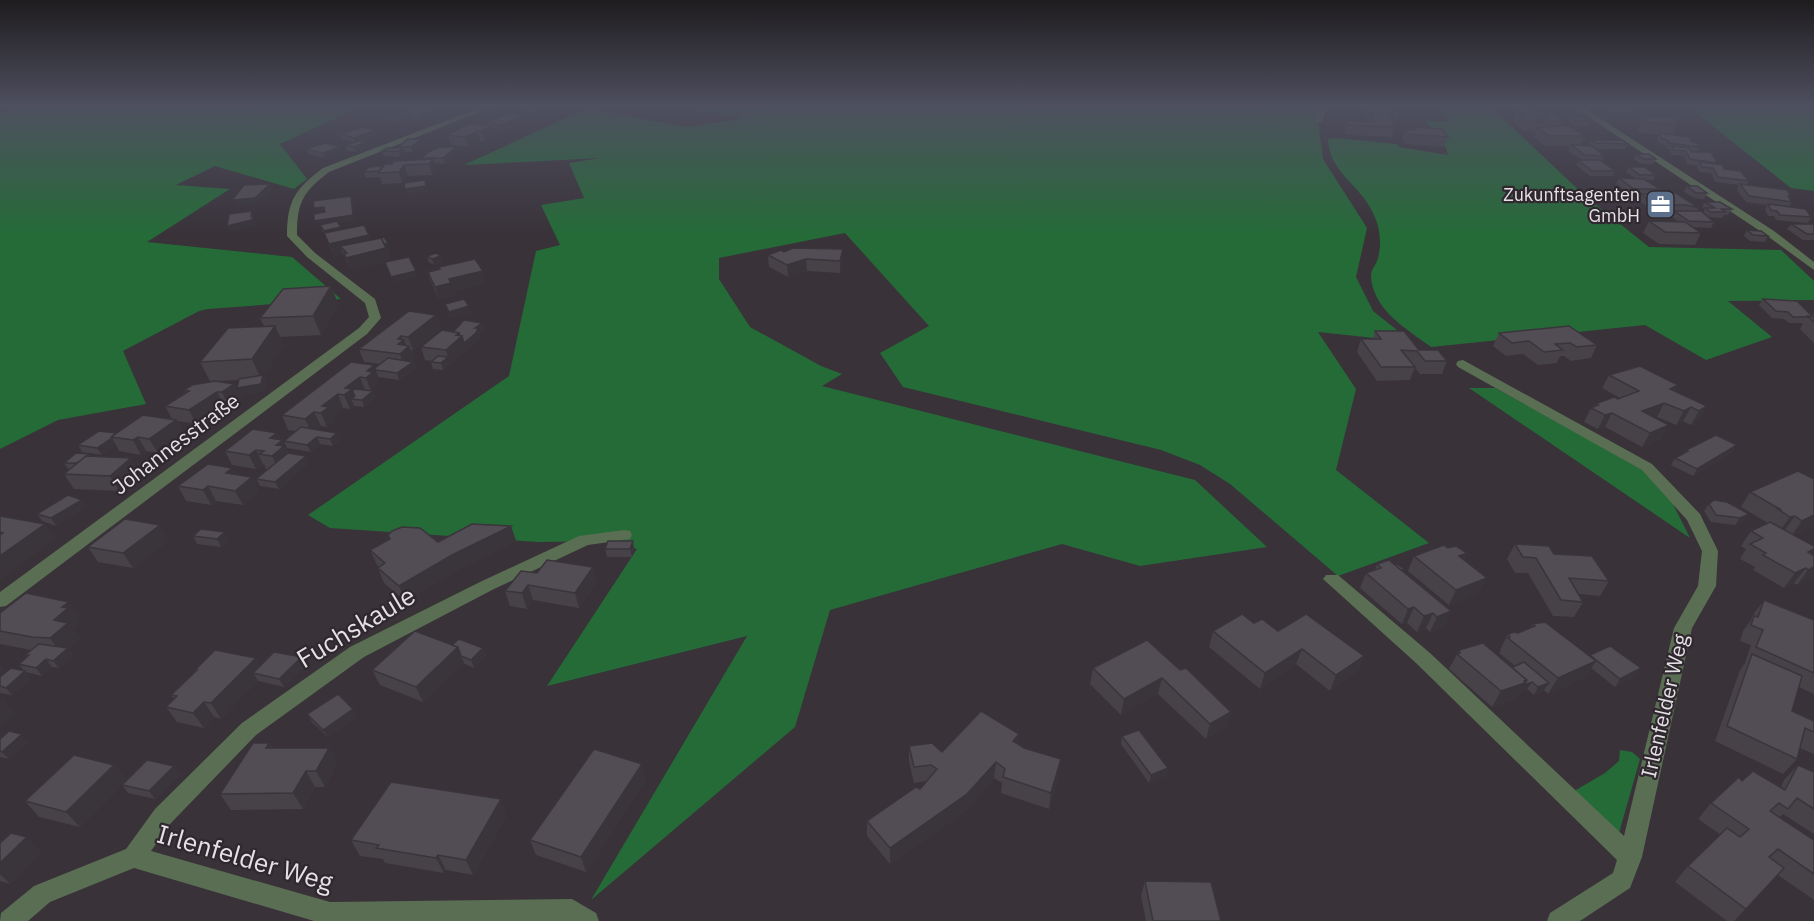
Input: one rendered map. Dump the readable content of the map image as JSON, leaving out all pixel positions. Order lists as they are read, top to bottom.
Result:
{
  "streets": {
    "street": ["Johannesstraße", "Fuchskaule", "Irlenfelder Weg"]
  },
  "crossings": [
    ["Fuchskaule", "Irlenfelder Weg"]
  ],
  "places": {
    "office": ["Zukunftsagenten GmbH"]
  }
}
